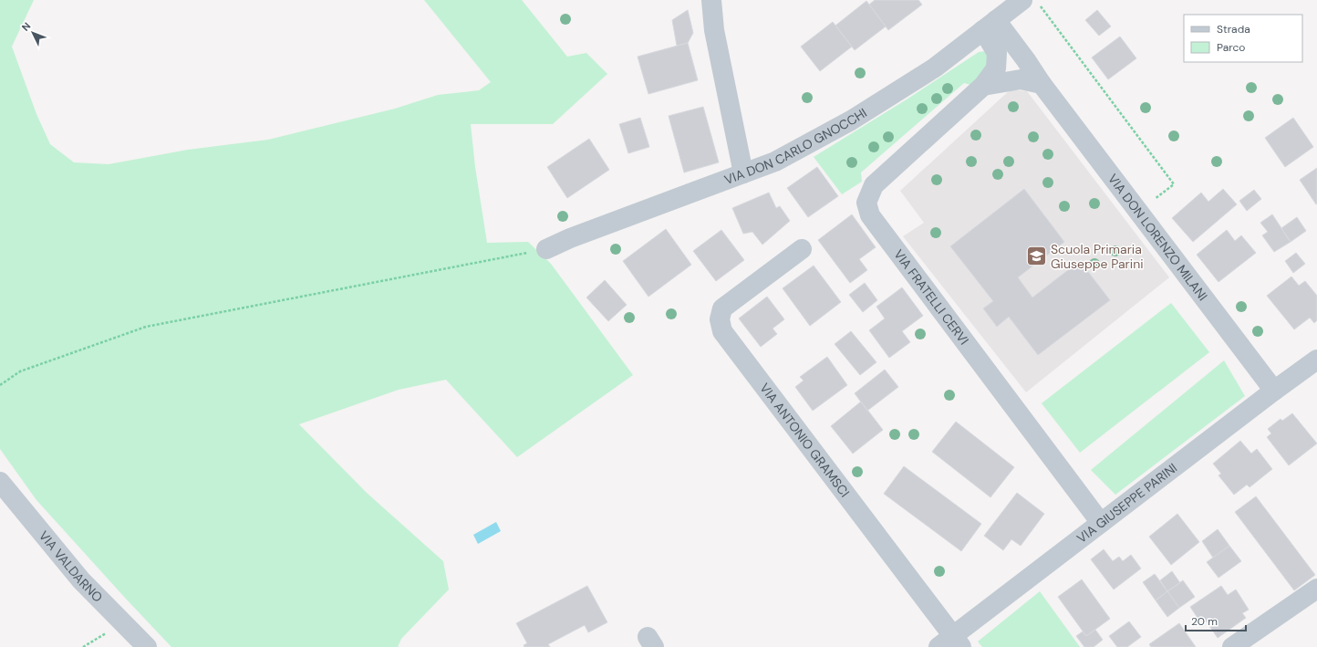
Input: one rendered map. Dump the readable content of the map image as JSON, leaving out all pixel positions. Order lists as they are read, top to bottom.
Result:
{
  "streets": {
    "street": [
      "VIA DON CARLO GNOCCHI",
      "VIA DON LORENZO MILANI",
      "VIA FRATELLI CERVI",
      "VIA ANTONIO GRAMSCI",
      "VIA GIUSEPPE PARINI",
      "VIA VALDARNO"
    ]
  },
  "crossings": [
    ["VIA DON CARLO GNOCCHI", "VIA DON LORENZO MILANI"],
    ["VIA DON CARLO GNOCCHI", "VIA FRATELLI CERVI"],
    ["VIA DON LORENZO MILANI", "VIA FRATELLI CERVI"],
    ["VIA DON LORENZO MILANI", "VIA GIUSEPPE PARINI"],
    ["VIA FRATELLI CERVI", "VIA GIUSEPPE PARINI"],
    ["VIA ANTONIO GRAMSCI", "VIA GIUSEPPE PARINI"]
  ],
  "places": {
    "school or university": ["Scuola Primaria Giuseppe Parini"]
  },
  "legend": ["Strada", "Parco"],
  "scale_bar": "20 m",
  "north": "top left"
}
